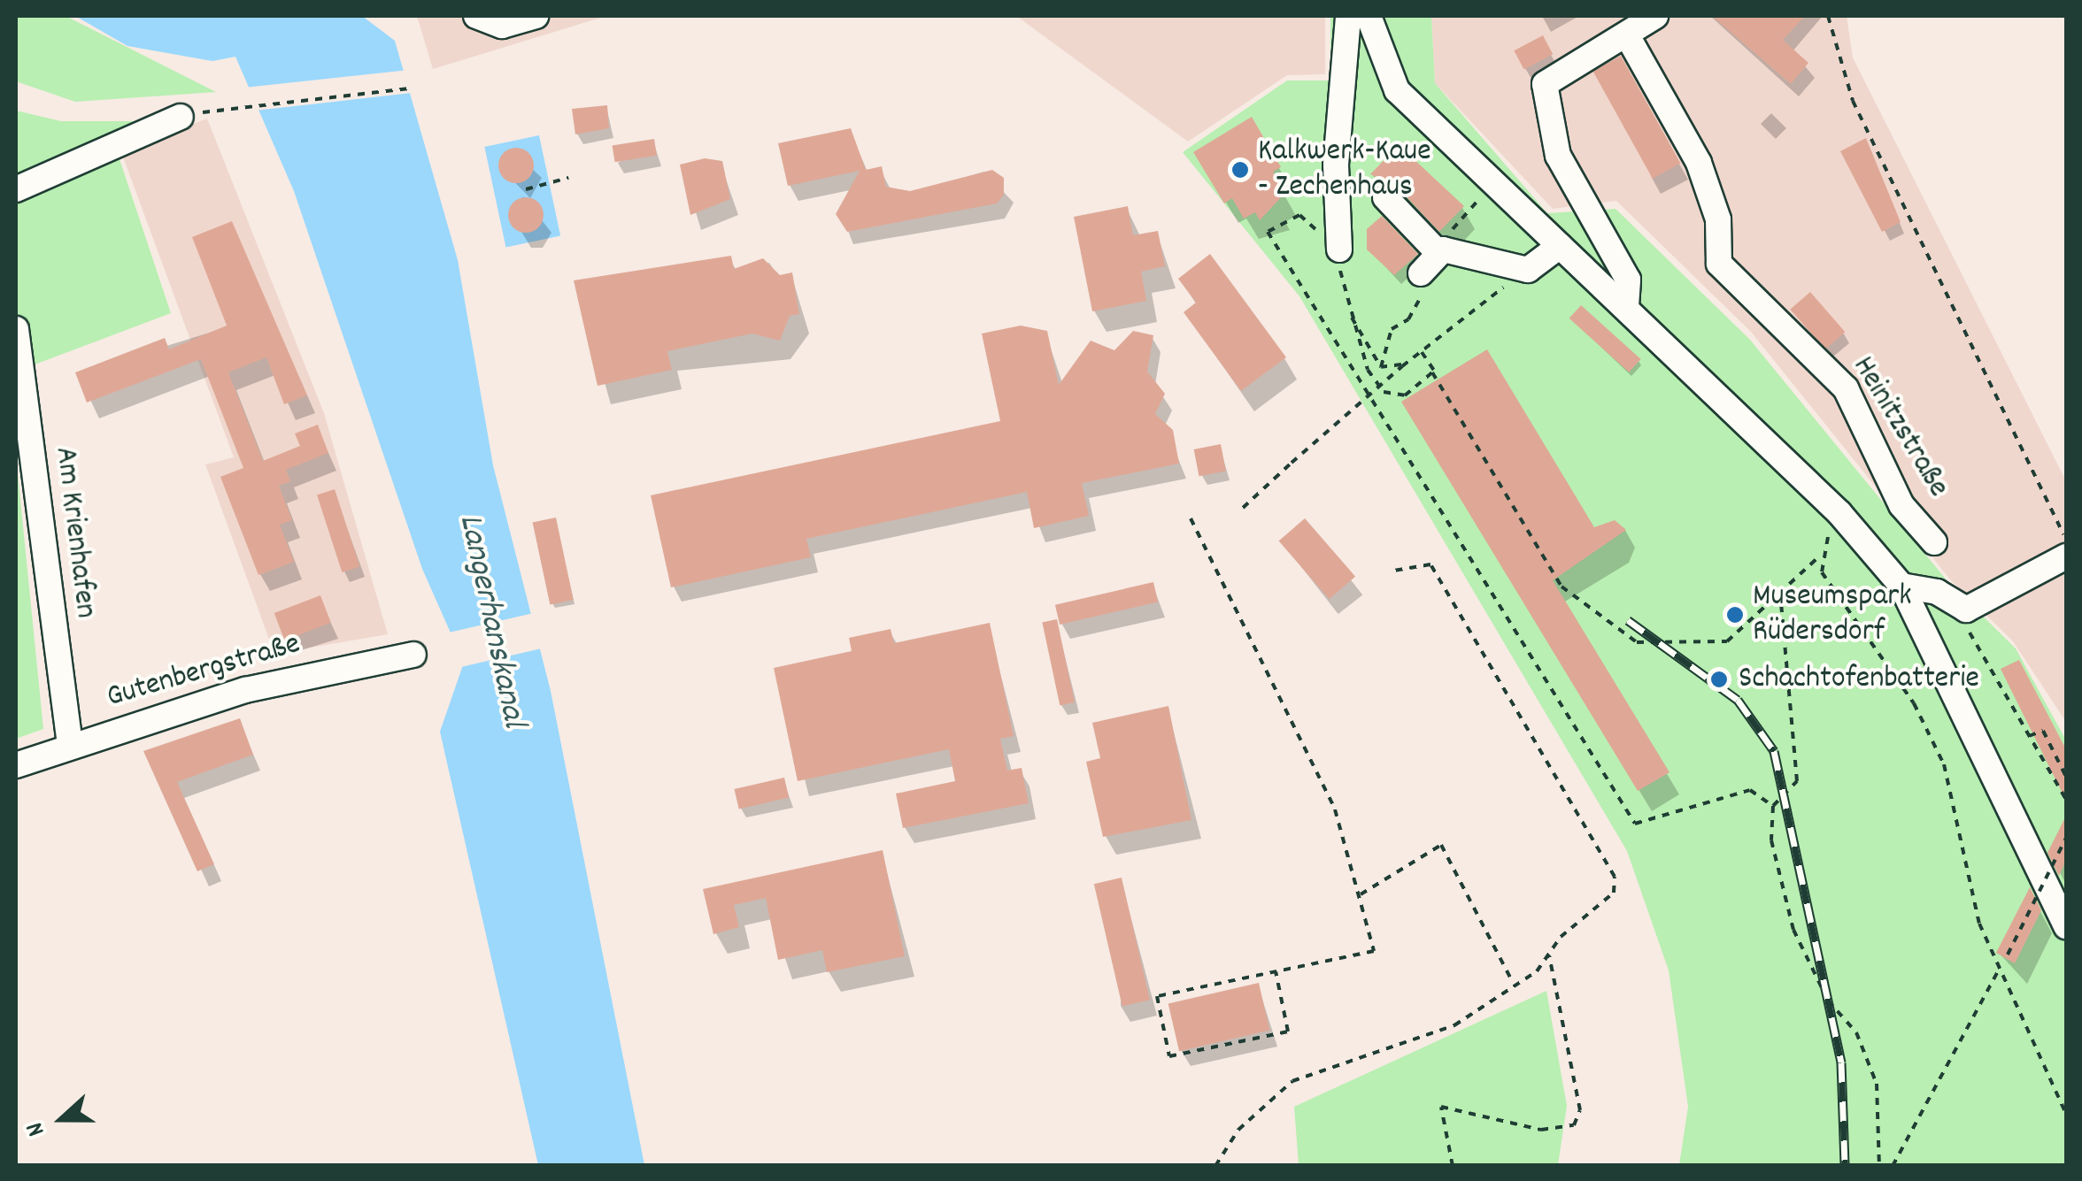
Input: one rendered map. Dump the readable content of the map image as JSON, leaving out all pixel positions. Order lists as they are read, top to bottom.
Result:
{
  "streets": {
    "street": ["Heinitzstraße", "Am Krienhafen", "Gutenbergstraße"]
  },
  "crossings": [
    ["Am Krienhafen", "Gutenbergstraße"]
  ],
  "water": ["Langerhanskanal"],
  "places": ["Kalkwerk-Kaue - Zechenhaus", "Museumspark Rüdersdorf", "Schachtofenbatterie"],
  "north": "left"
}
